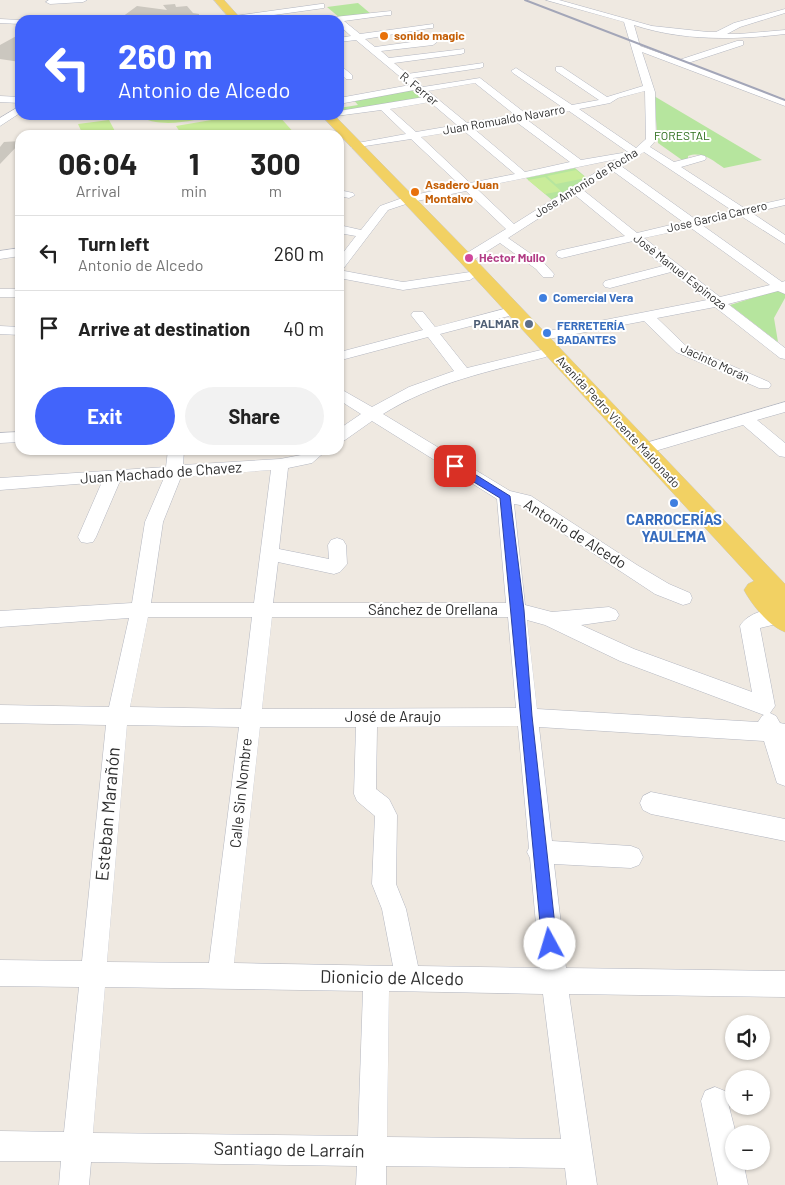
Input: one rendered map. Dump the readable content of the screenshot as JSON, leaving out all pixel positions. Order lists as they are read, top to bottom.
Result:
{
  "streets": {
    "main road": ["Avenida Pedro Vicente Maldonado"],
    "street": [
      "R. Ferrer",
      "Juan Romualdo Navarro",
      "Jose Antonio de Rocha",
      "Jose Garcia Carrero",
      "José Manuel Espinoza",
      "Jacinto Morán",
      "Juan Machado de Chavez",
      "Antonio de Alcedo",
      "Sánchez de Orellana",
      "José de Araujo",
      "Calle Sin Nombre",
      "Esteban Marañón",
      "Dionicio de Alcedo",
      "Santiago de Larraín"
    ]
  },
  "crossings": [
    ["R. Ferrer", "Juan Romualdo Navarro"],
    ["Juan Romualdo Navarro", "Jose Antonio de Rocha"],
    ["Juan Romualdo Navarro", "Avenida Pedro Vicente Maldonado"],
    ["Jose Antonio de Rocha", "José Manuel Espinoza"],
    ["Jose Antonio de Rocha", "Avenida Pedro Vicente Maldonado"],
    ["Jose Garcia Carrero", "José Manuel Espinoza"],
    ["Juan Machado de Chavez", "Calle Sin Nombre"],
    ["Juan Machado de Chavez", "Esteban Marañón"],
    ["Sánchez de Orellana", "Calle Sin Nombre"],
    ["Sánchez de Orellana", "Esteban Marañón"],
    ["José de Araujo", "Calle Sin Nombre"],
    ["José de Araujo", "Esteban Marañón"],
    ["Calle Sin Nombre", "Dionicio de Alcedo"],
    ["Esteban Marañón", "Dionicio de Alcedo"],
    ["Esteban Marañón", "Santiago de Larraín"]
  ],
  "parks": ["FORESTAL"],
  "places": [
    "sonido magic",
    "Asadero Juan Montalvo",
    "Héctor Mullo",
    "Comercial Vera",
    "PALMAR",
    "FERRETERÍA BADANTES",
    "CARROCERÍAS YAULEMA"
  ],
  "page": {
    "turn": ["260 m", "Antonio de Alcedo"],
    "eta": [
      "06:04",
      "Arrival",
      "1",
      "min",
      "300",
      "m"
    ],
    "list": [
      {
        "name": "Turn left",
        "note": "Antonio de Alcedo",
        "value": "260 m"
      },
      {
        "name": "Arrive at destination",
        "value": "40 m"
      }
    ],
    "buttons": ["Exit", "Share"],
    "map_buttons": ["+", "−"]
  }
}
